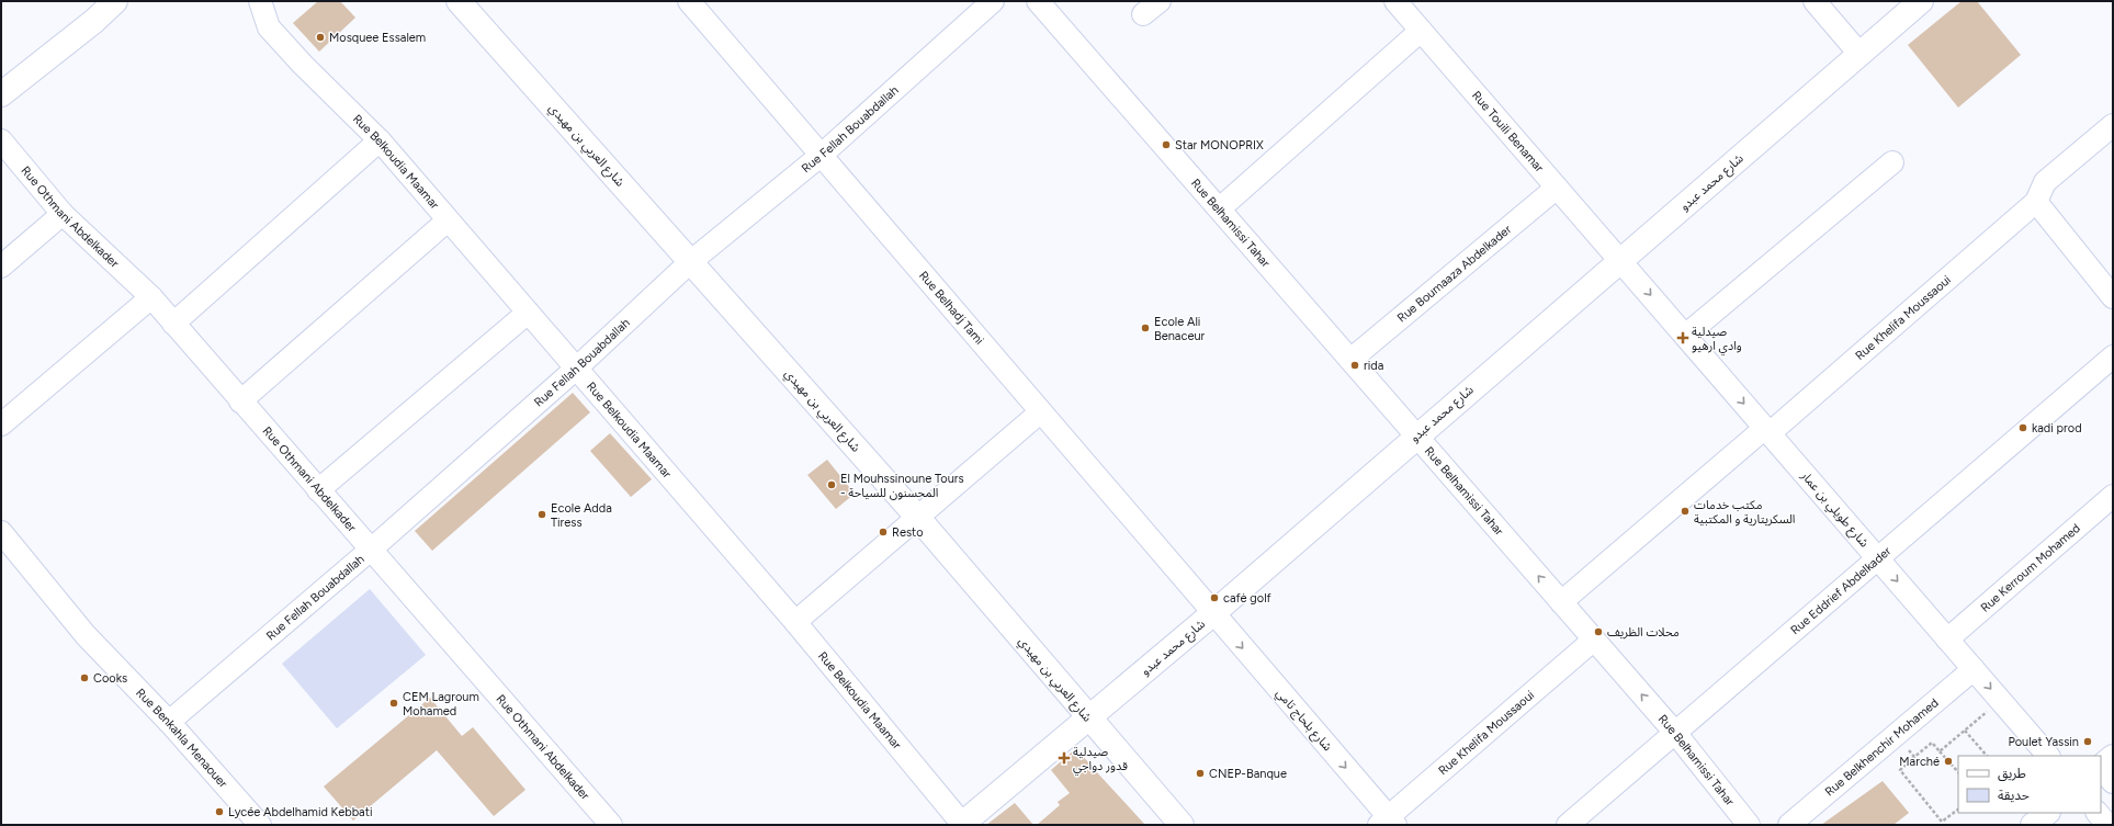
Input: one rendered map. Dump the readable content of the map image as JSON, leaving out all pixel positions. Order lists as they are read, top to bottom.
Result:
{
  "streets": {
    "street": [
      "Rue Fellah Bouabdallah",
      "Rue Touili Benamar",
      "شارع العربي بن مهيدي",
      "Rue Belkoudia Maamar",
      "شارع محمد عبدو",
      "Rue Othmani Abdelkader",
      "Rue Belhamissi Tahar",
      "Rue Boumaaza Abdelkader",
      "Rue Belhadj Tami",
      "Rue Khelifa Moussaoui",
      "شارع طويلي بن عمار",
      "Rue Kerroum Mohamed",
      "Rue Eddrief Abdelkader",
      "شارع بلحاج تامي",
      "Rue Benkahla Menaouer",
      "Rue Belkhenchir Mohamed"
    ]
  },
  "crossings": [
    ["Rue Fellah Bouabdallah", "شارع العربي بن مهيدي"],
    ["Rue Fellah Bouabdallah", "Rue Belkoudia Maamar"],
    ["Rue Fellah Bouabdallah", "Rue Othmani Abdelkader"],
    ["Rue Fellah Bouabdallah", "Rue Belhadj Tami"],
    ["Rue Fellah Bouabdallah", "Rue Benkahla Menaouer"],
    ["Rue Touili Benamar", "شارع محمد عبدو"],
    ["Rue Touili Benamar", "Rue Boumaaza Abdelkader"],
    ["Rue Touili Benamar", "شارع طويلي بن عمار"],
    ["شارع العربي بن مهيدي", "شارع محمد عبدو"],
    ["Rue Belkoudia Maamar", "شارع محمد عبدو"],
    ["شارع محمد عبدو", "Rue Belhamissi Tahar"],
    ["شارع محمد عبدو", "Rue Belhadj Tami"],
    ["شارع محمد عبدو", "شارع طويلي بن عمار"],
    ["شارع محمد عبدو", "شارع بلحاج تامي"],
    ["Rue Belhamissi Tahar", "Rue Boumaaza Abdelkader"],
    ["Rue Belhamissi Tahar", "Rue Khelifa Moussaoui"],
    ["Rue Belhamissi Tahar", "Rue Eddrief Abdelkader"],
    ["Rue Belhadj Tami", "شارع بلحاج تامي"],
    ["Rue Khelifa Moussaoui", "شارع طويلي بن عمار"],
    ["Rue Khelifa Moussaoui", "شارع بلحاج تامي"],
    ["شارع طويلي بن عمار", "Rue Kerroum Mohamed"],
    ["شارع طويلي بن عمار", "Rue Eddrief Abdelkader"],
    ["شارع طويلي بن عمار", "Rue Belkhenchir Mohamed"]
  ],
  "one_way": ["شارع طويلي بن عمار", "شارع بلحاج تامي"],
  "places": {
    "other": [
      "Mosquee Essalem",
      "Star MONOPRIX",
      "Ecole Ali Benaceur",
      "rida",
      "kadi prod",
      "El Mouhssinoune Tours - المحسنون للسياحة",
      "مكتب خدمات السكريتارية و المكتبية",
      "Ecole Adda Tiress",
      "Resto",
      "cafė golf",
      "محلات الظريف",
      "Cooks",
      "CEM Lagroum Mohamed",
      "Poulet Yassin",
      "Marché",
      "CNEP-Banque",
      "Lycée Abdelhamid Kebbati"
    ],
    "health": ["صيدلية وادي ارهيو", "صيدلية قدور دواجي"]
  },
  "legend": ["طريق", "حديقة"]
}
